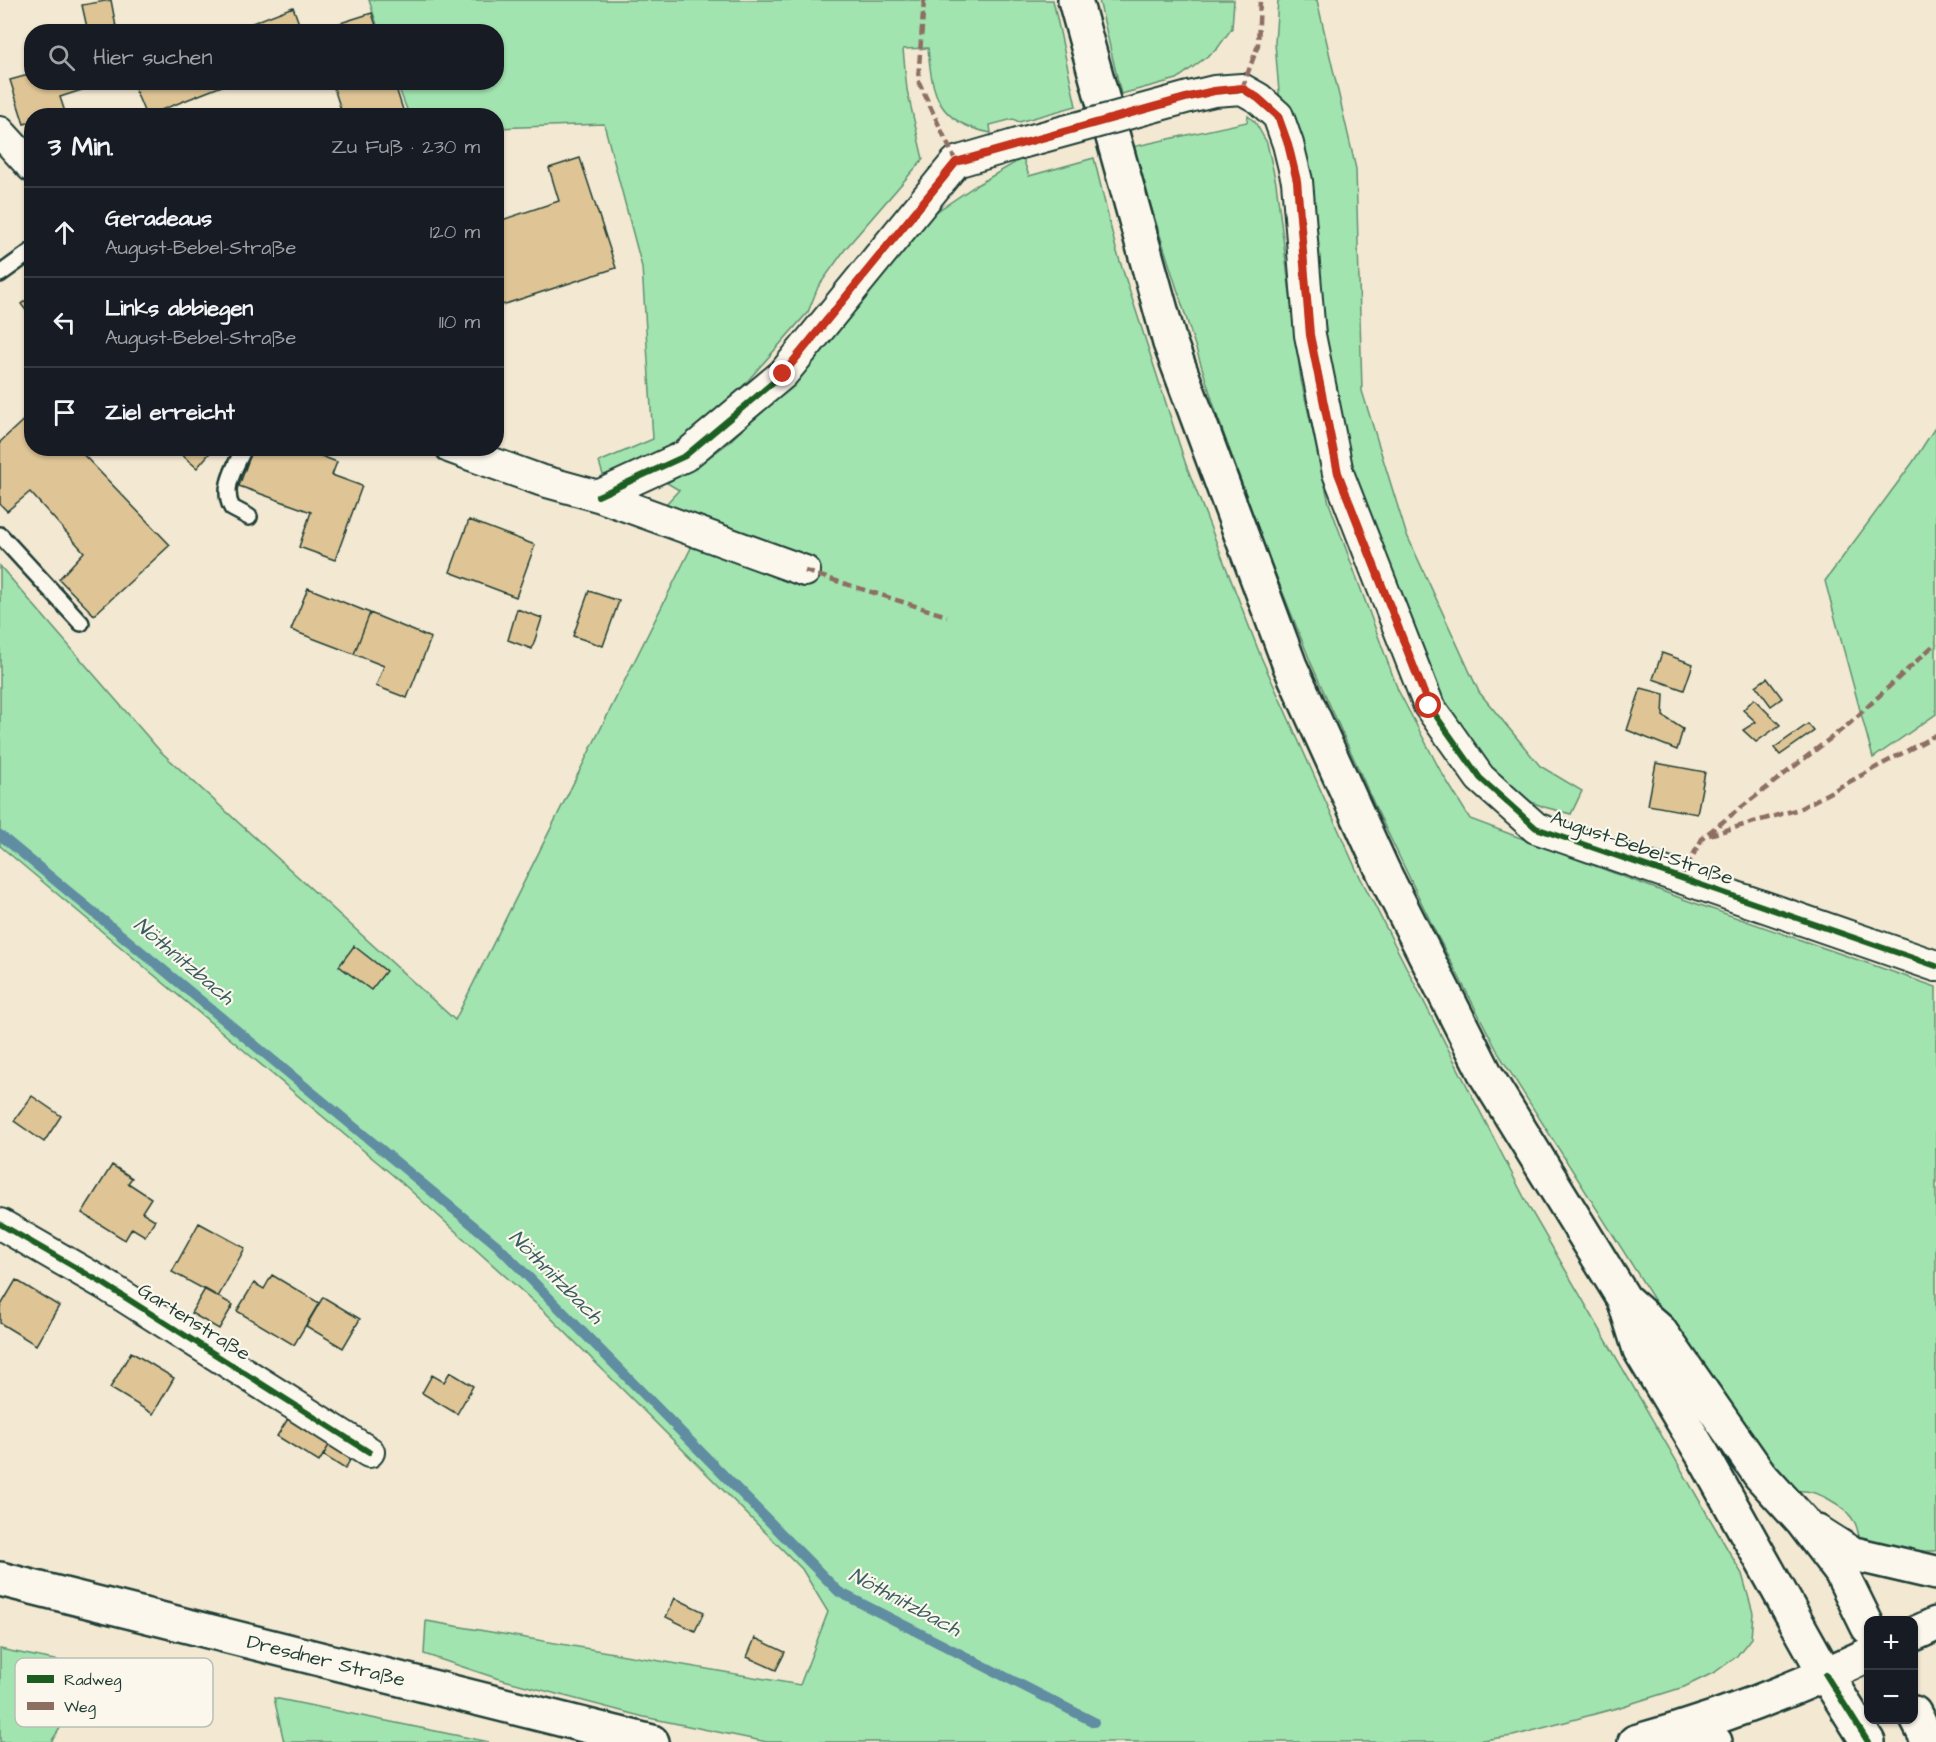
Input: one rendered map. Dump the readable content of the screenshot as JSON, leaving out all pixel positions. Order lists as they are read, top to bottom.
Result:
{
  "streets": {
    "main road": ["Dresdner Straße"],
    "street": ["August-Bebel-Straße", "Gartenstraße"]
  },
  "water": ["Nöthnitzbach"],
  "legend": ["Radweg", "Weg"],
  "page": {
    "search": "Hier suchen",
    "heading": ["3 Min.", "Zu Fuß · 230 m"],
    "list": [
      ["Geradeaus", "August-Bebel-Straße", "120 m"],
      ["Links abbiegen", "August-Bebel-Straße", "110 m"],
      "Ziel erreicht"
    ],
    "map_buttons": ["+", "−"]
  }
}
